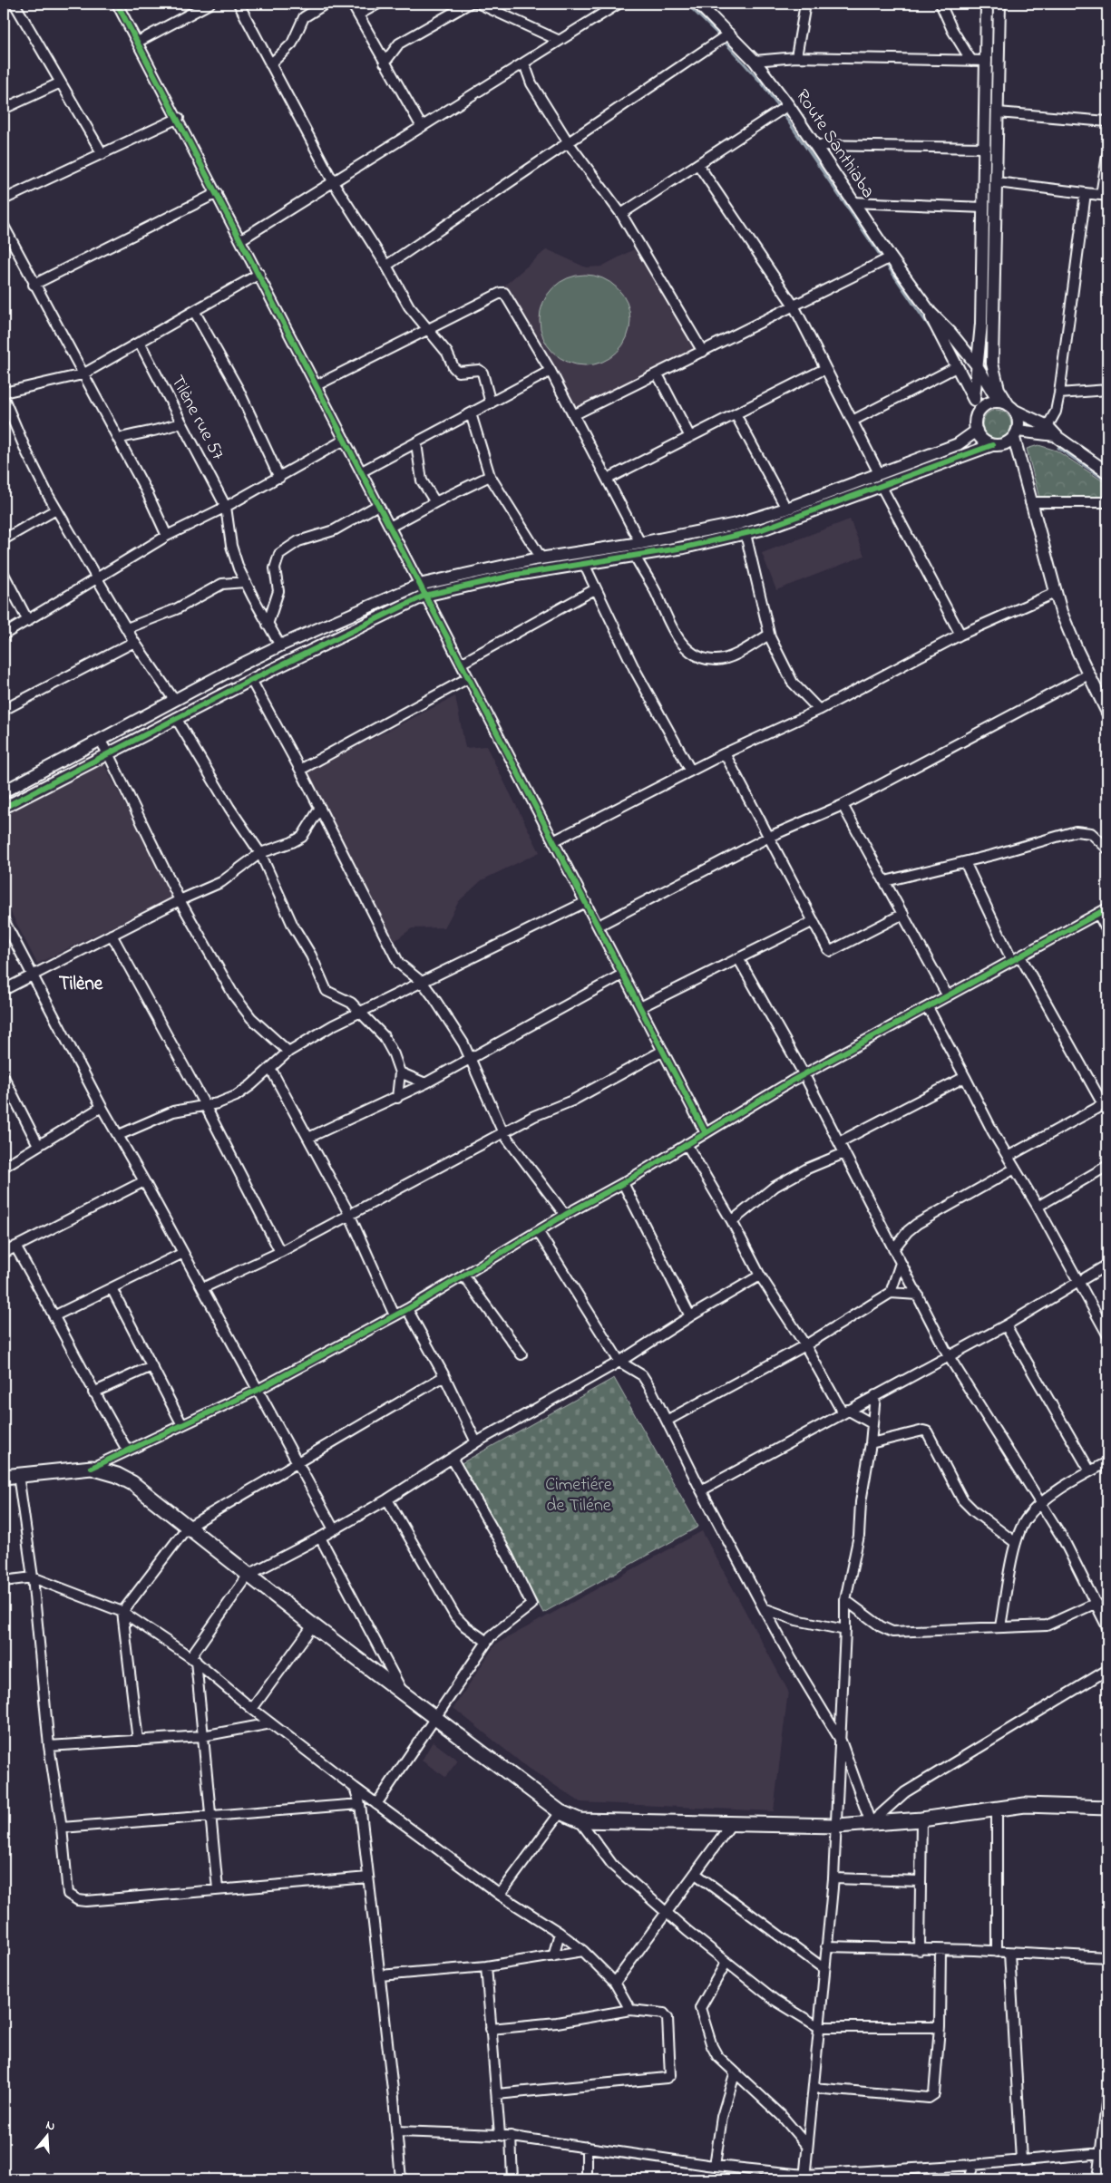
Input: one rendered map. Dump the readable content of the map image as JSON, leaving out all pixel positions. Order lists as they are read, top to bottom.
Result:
{
  "streets": {
    "street": ["Route Santhiaba", "Tilène rue 57"]
  },
  "districts": ["Tilène"],
  "parks": ["Cimetiére de Tiléne"],
  "north": "top"
}
